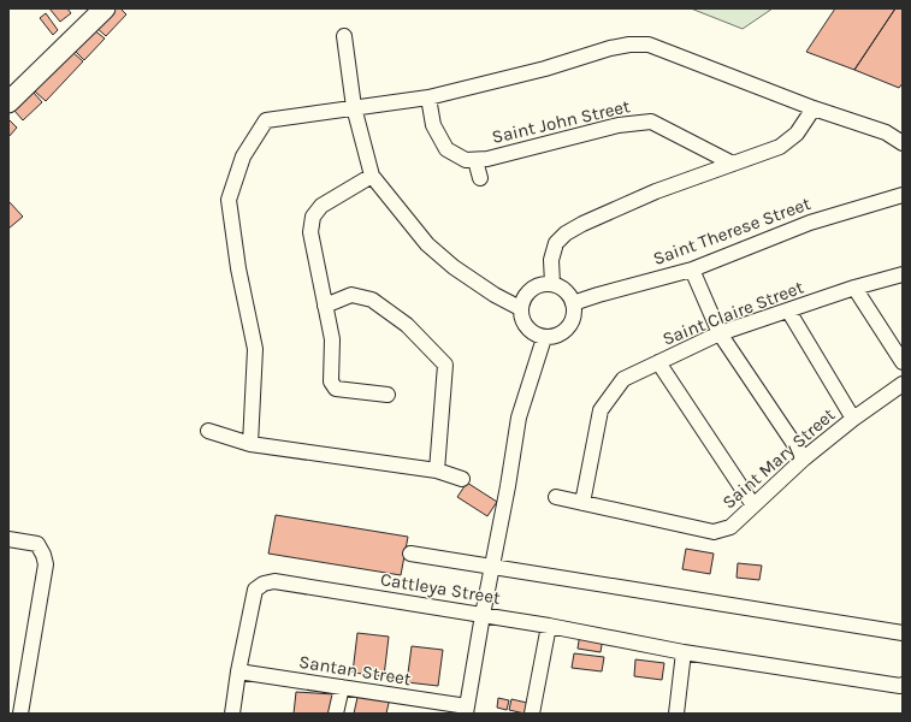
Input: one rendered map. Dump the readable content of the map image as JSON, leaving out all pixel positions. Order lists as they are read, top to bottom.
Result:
{
  "streets": {
    "street": [
      "Saint John Street",
      "Saint Therese Street",
      "Saint Claire Street",
      "Saint Mary Street",
      "Cattleya Street",
      "Santan Street"
    ]
  },
  "crossings": [
    ["Saint Claire Street", "Saint Mary Street"],
    ["Cattleya Street", "Santan Street"]
  ]
}
